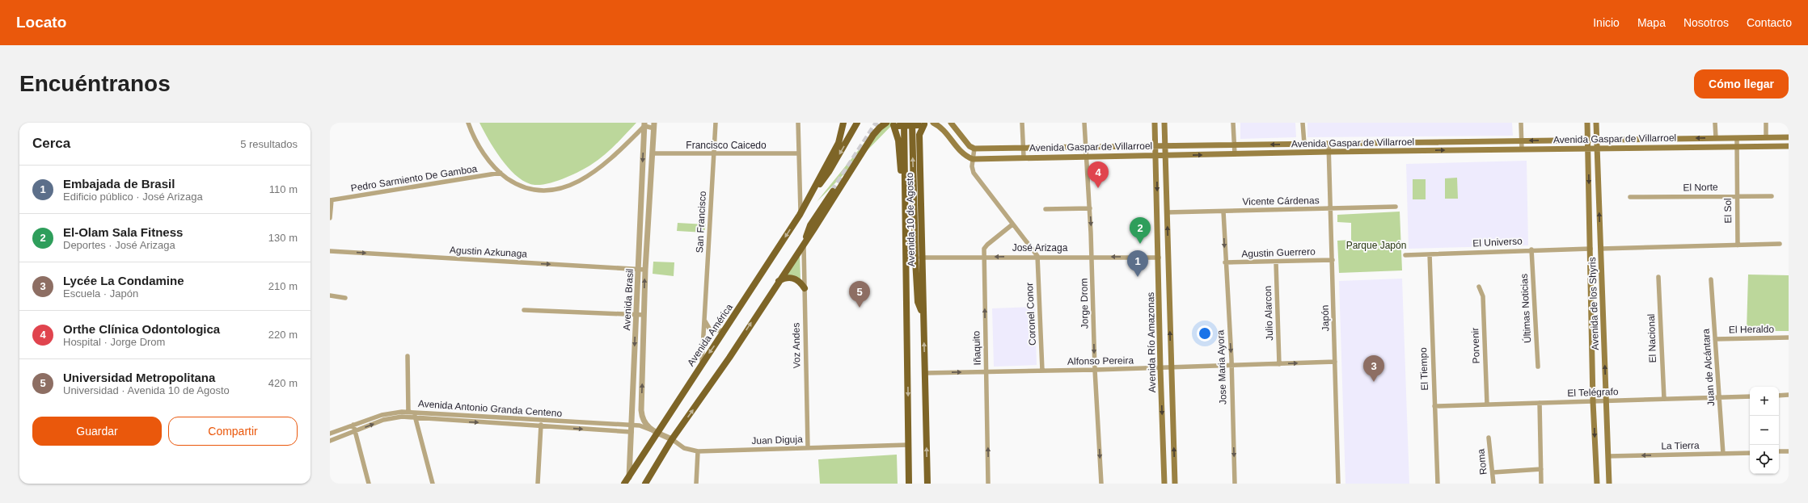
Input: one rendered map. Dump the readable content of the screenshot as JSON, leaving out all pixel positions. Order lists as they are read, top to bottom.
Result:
{
  "streets": {
    "main road": [
      "Avenida Gaspar de Villarroel",
      "Avenida 10 de Agosto",
      "Avenida de los Shyris",
      "Avenida América",
      "Avenida Río Amazonas"
    ],
    "street": [
      "Francisco Caicedo",
      "Pedro Sarmiento De Gamboa",
      "El Norte",
      "Vicente Cárdenas",
      "El Sol",
      "San Francisco",
      "El Universo",
      "José Arizaga",
      "Agustin Azkunaga",
      "Agustin Guerrero",
      "Avenida Brasil",
      "Jorge Drom",
      "Últimas Noticias",
      "Julio Alarcon",
      "Coronel Conor",
      "Japón",
      "El Heraldo",
      "El Nacional",
      "Voz Andes",
      "Porvenir",
      "Iñaquito",
      "Alfonso Pereira",
      "Jose Maria Ayora",
      "Juan de Alcántara",
      "El Tiempo",
      "El Telégrafo",
      "Avenida Antonio Granda Centeno",
      "Juan Diguja",
      "La Tierra",
      "Roma"
    ]
  },
  "crossings": [
    ["Avenida Gaspar de Villarroel", "El Sol"],
    ["Avenida Gaspar de Villarroel", "Jorge Drom"],
    ["Avenida Gaspar de Villarroel", "Avenida de los Shyris"],
    ["Avenida Gaspar de Villarroel", "Japón"],
    ["Avenida Gaspar de Villarroel", "Avenida Río Amazonas"],
    ["Francisco Caicedo", "San Francisco"],
    ["Francisco Caicedo", "Avenida Brasil"],
    ["El Norte", "El Sol"],
    ["Vicente Cárdenas", "Japón"],
    ["Vicente Cárdenas", "Avenida Río Amazonas"],
    ["Vicente Cárdenas", "Jose Maria Ayora"],
    ["Avenida 10 de Agosto", "José Arizaga"],
    ["Avenida 10 de Agosto", "Alfonso Pereira"],
    ["Avenida 10 de Agosto", "Juan Diguja"],
    ["San Francisco", "Avenida América"],
    ["El Universo", "Avenida de los Shyris"],
    ["El Universo", "Últimas Noticias"],
    ["El Universo", "El Tiempo"],
    ["José Arizaga", "Jorge Drom"],
    ["José Arizaga", "Coronel Conor"],
    ["José Arizaga", "Avenida Río Amazonas"],
    ["José Arizaga", "Iñaquito"],
    ["Agustin Azkunaga", "Avenida Brasil"],
    ["Agustin Guerrero", "Julio Alarcon"],
    ["Agustin Guerrero", "Japón"],
    ["Agustin Guerrero", "Jose Maria Ayora"],
    ["Avenida Brasil", "Avenida América"],
    ["Avenida Brasil", "Avenida Antonio Granda Centeno"],
    ["Avenida Brasil", "Juan Diguja"],
    ["Jorge Drom", "Alfonso Pereira"],
    ["Avenida de los Shyris", "El Telégrafo"],
    ["Avenida de los Shyris", "La Tierra"],
    ["Julio Alarcon", "Alfonso Pereira"],
    ["Coronel Conor", "Alfonso Pereira"],
    ["Japón", "Alfonso Pereira"],
    ["El Heraldo", "Juan de Alcántara"],
    ["Avenida América", "Juan Diguja"],
    ["El Nacional", "El Telégrafo"],
    ["Avenida Río Amazonas", "Alfonso Pereira"],
    ["Voz Andes", "Juan Diguja"],
    ["Porvenir", "El Telégrafo"],
    ["Iñaquito", "Alfonso Pereira"],
    ["Alfonso Pereira", "Jose Maria Ayora"],
    ["Juan de Alcántara", "El Telégrafo"],
    ["Juan de Alcántara", "La Tierra"],
    ["El Tiempo", "El Telégrafo"],
    ["Avenida Antonio Granda Centeno", "Juan Diguja"]
  ],
  "one_way": [
    "José Arizaga",
    "Agustin Azkunaga",
    "Jorge Drom",
    "Iñaquito",
    "Jose Maria Ayora",
    "La Tierra"
  ],
  "parks": ["Parque Japón"],
  "page": {
    "header": "Locato",
    "nav": [
      "Inicio",
      "Mapa",
      "Nosotros",
      "Contacto"
    ],
    "buttons": [
      "Cómo llegar",
      ["Guardar", "Compartir"]
    ],
    "title": "Encuéntranos",
    "heading": ["Cerca", "5 resultados"],
    "pins": [
      "4",
      "2",
      "1",
      "5",
      "3"
    ],
    "list": [
      {
        "mark": "1",
        "name": "Embajada de Brasil",
        "note": "Edificio público · José Arizaga",
        "value": "110 m"
      },
      {
        "mark": "2",
        "name": "El-Olam Sala Fitness",
        "note": "Deportes · José Arizaga",
        "value": "130 m"
      },
      {
        "mark": "3",
        "name": "Lycée La Condamine",
        "note": "Escuela · Japón",
        "value": "210 m"
      },
      {
        "mark": "4",
        "name": "Orthe Clínica Odontologica",
        "note": "Hospital · Jorge Drom",
        "value": "220 m"
      },
      {
        "mark": "5",
        "name": "Universidad Metropolitana",
        "note": "Universidad · Avenida 10 de Agosto",
        "value": "420 m"
      }
    ],
    "map_buttons": ["+", "−"]
  }
}
